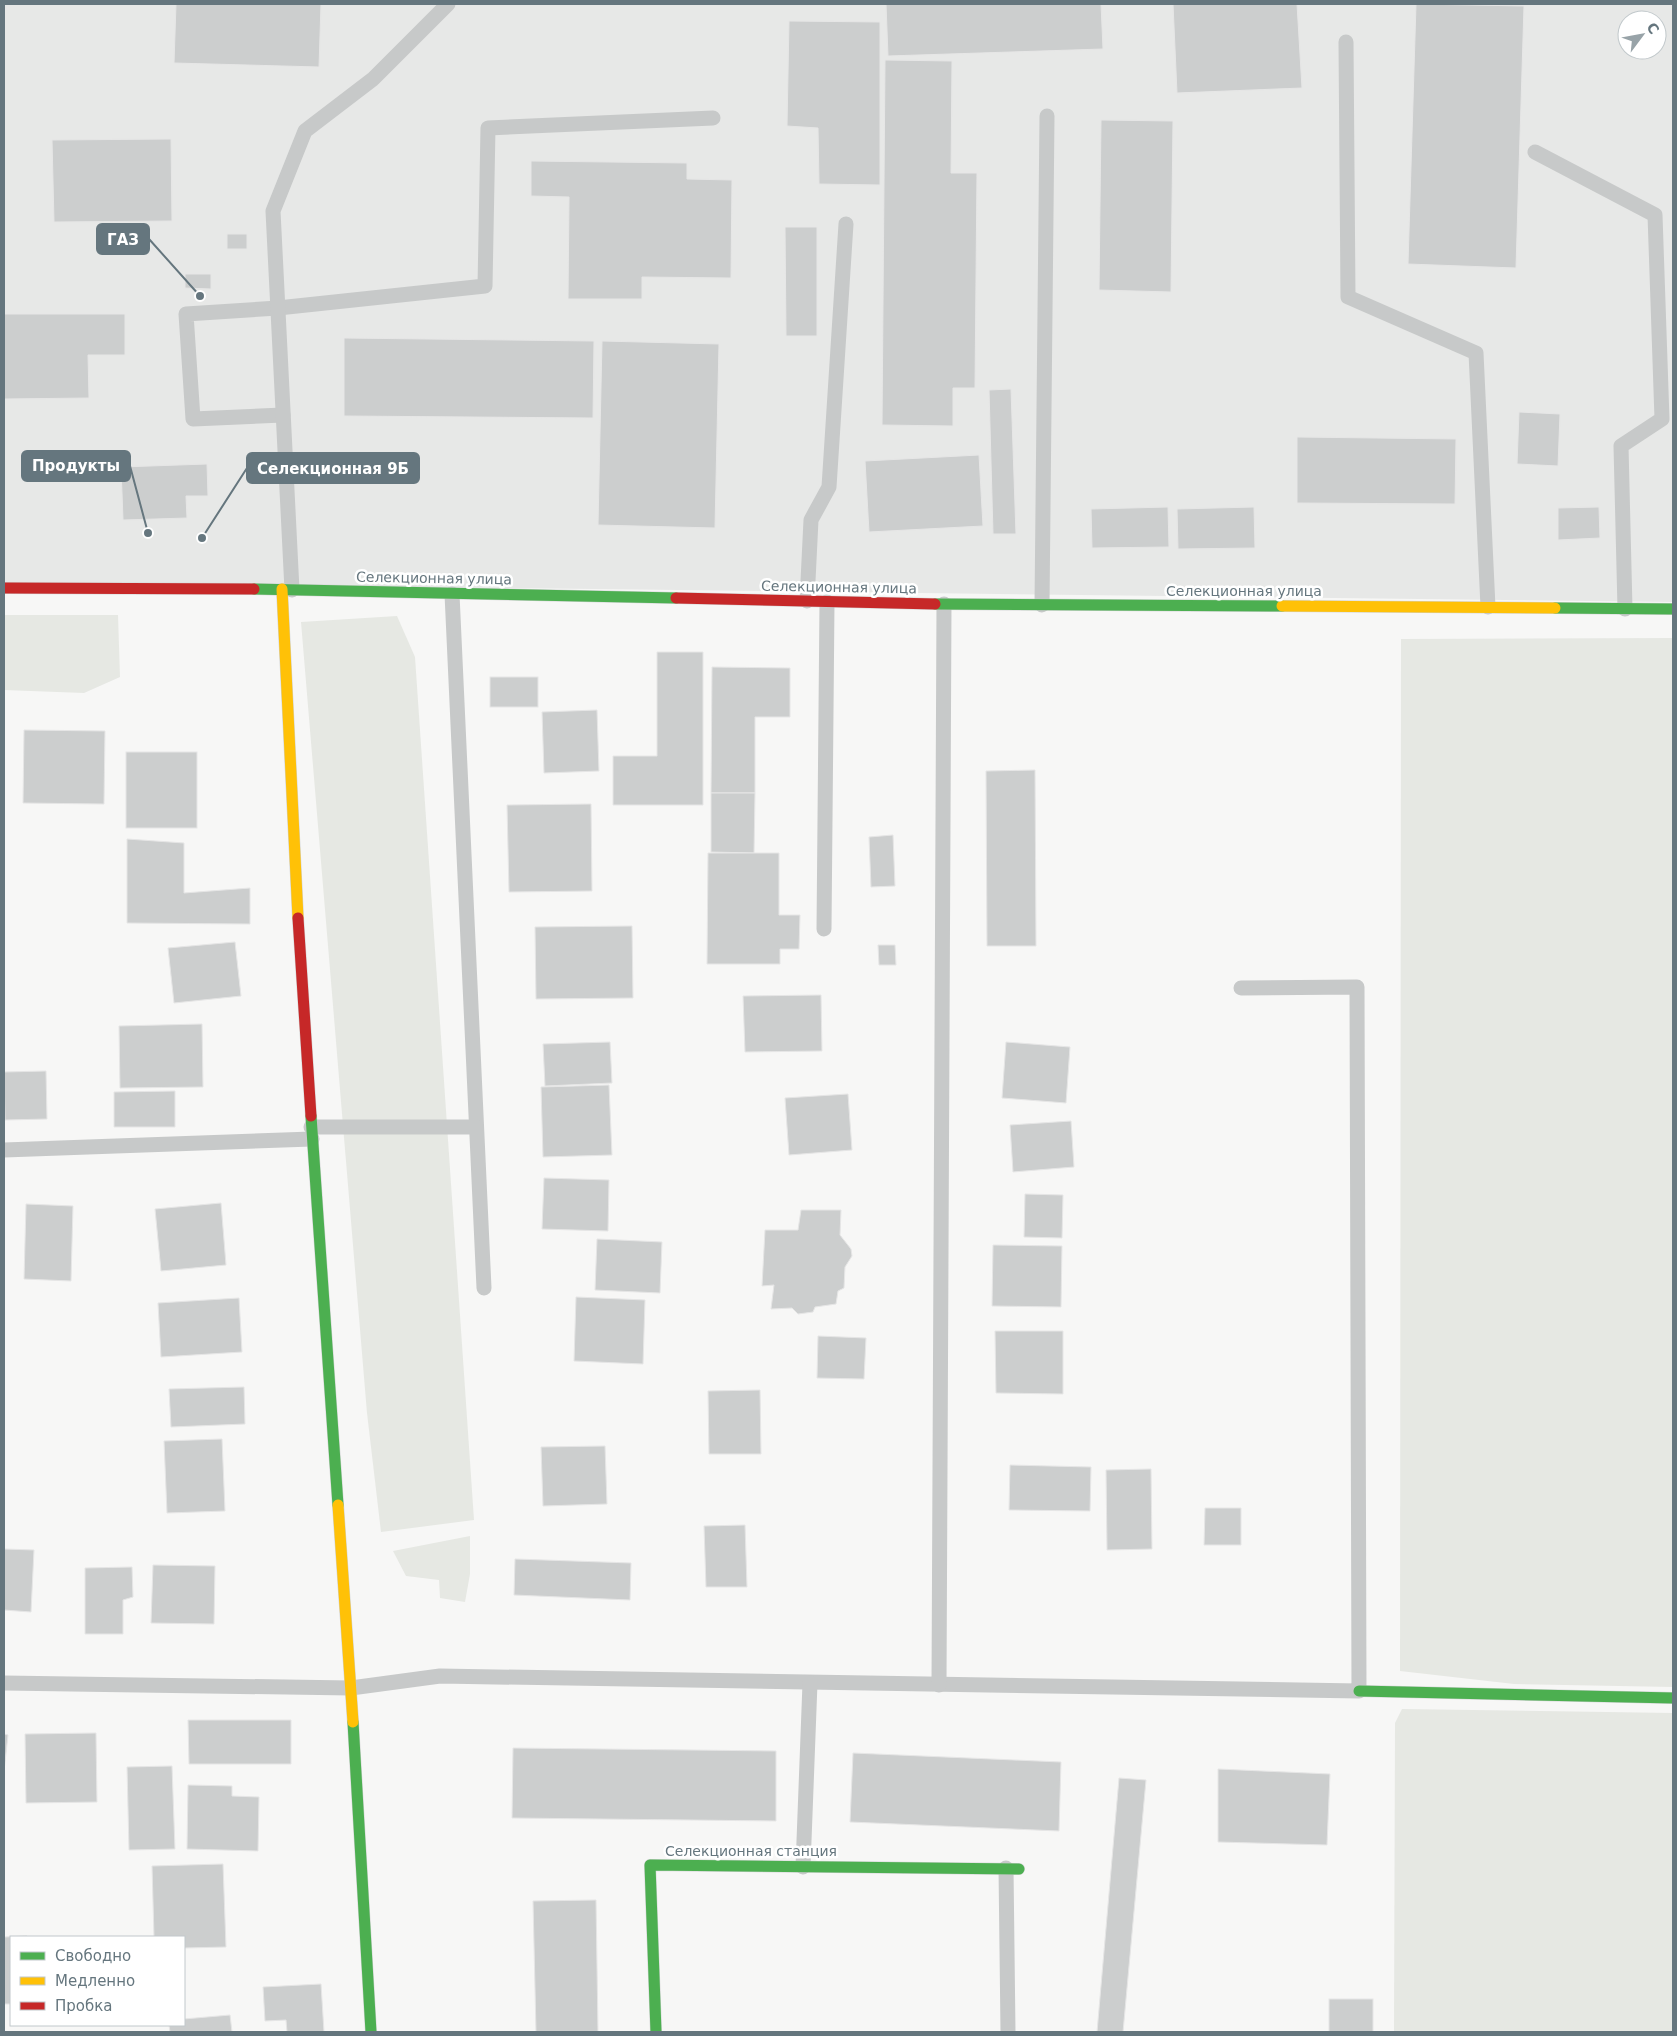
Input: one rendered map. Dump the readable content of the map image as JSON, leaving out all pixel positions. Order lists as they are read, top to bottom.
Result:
{
  "streets": {
    "street": ["Селекционная улица", "Селекционная станция"]
  },
  "places": ["ГАЗ", "Продукты", "Селекционная 9Б"],
  "legend": ["Свободно", "Медленно", "Пробка"],
  "north": "top right"
}
